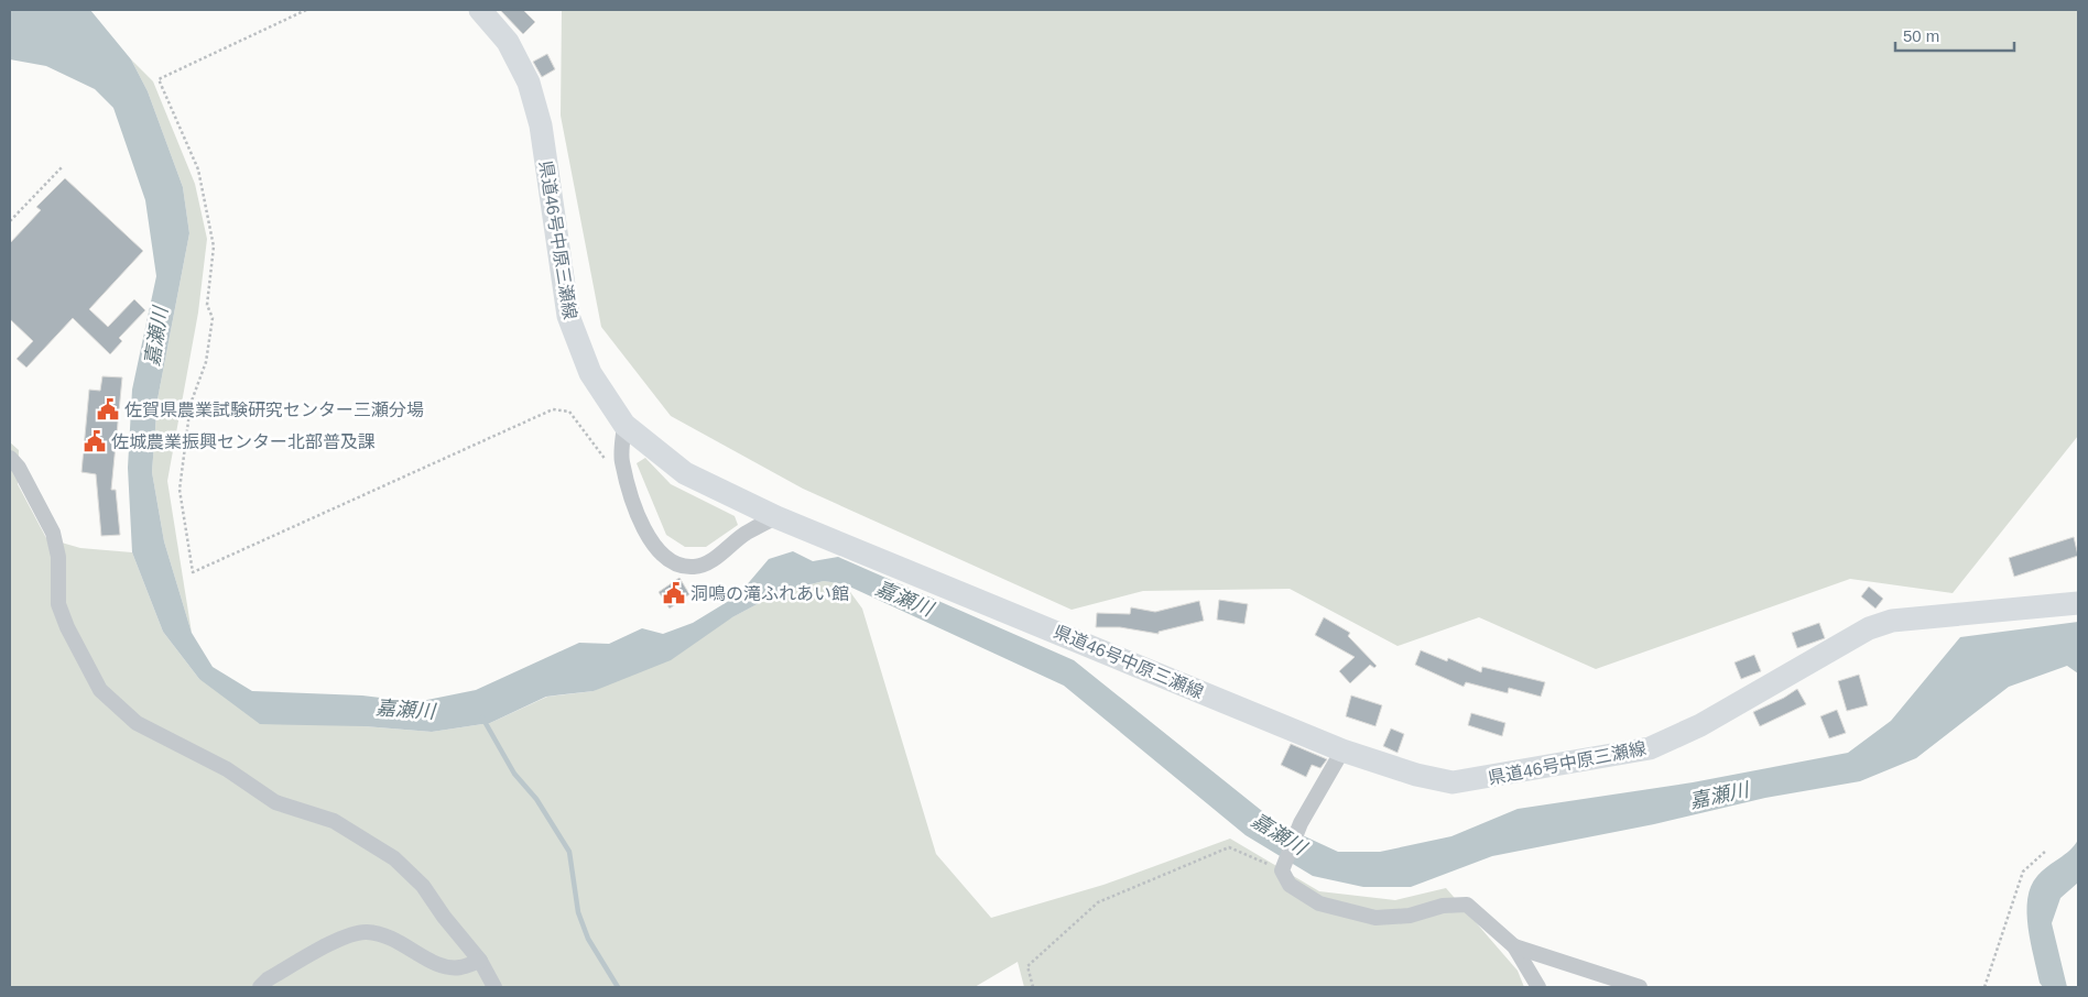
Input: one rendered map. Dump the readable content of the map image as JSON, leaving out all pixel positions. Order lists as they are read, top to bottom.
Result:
{
  "streets": {
    "main road": ["県道46号中原三瀬線"]
  },
  "water": ["嘉瀬川"],
  "places": {
    "public building": ["佐賀県農業試験研究センター三瀬分場", "佐城農業振興センター北部普及課", "洞鳴の滝ふれあい館"]
  },
  "scale_bar": "50 m"
}
